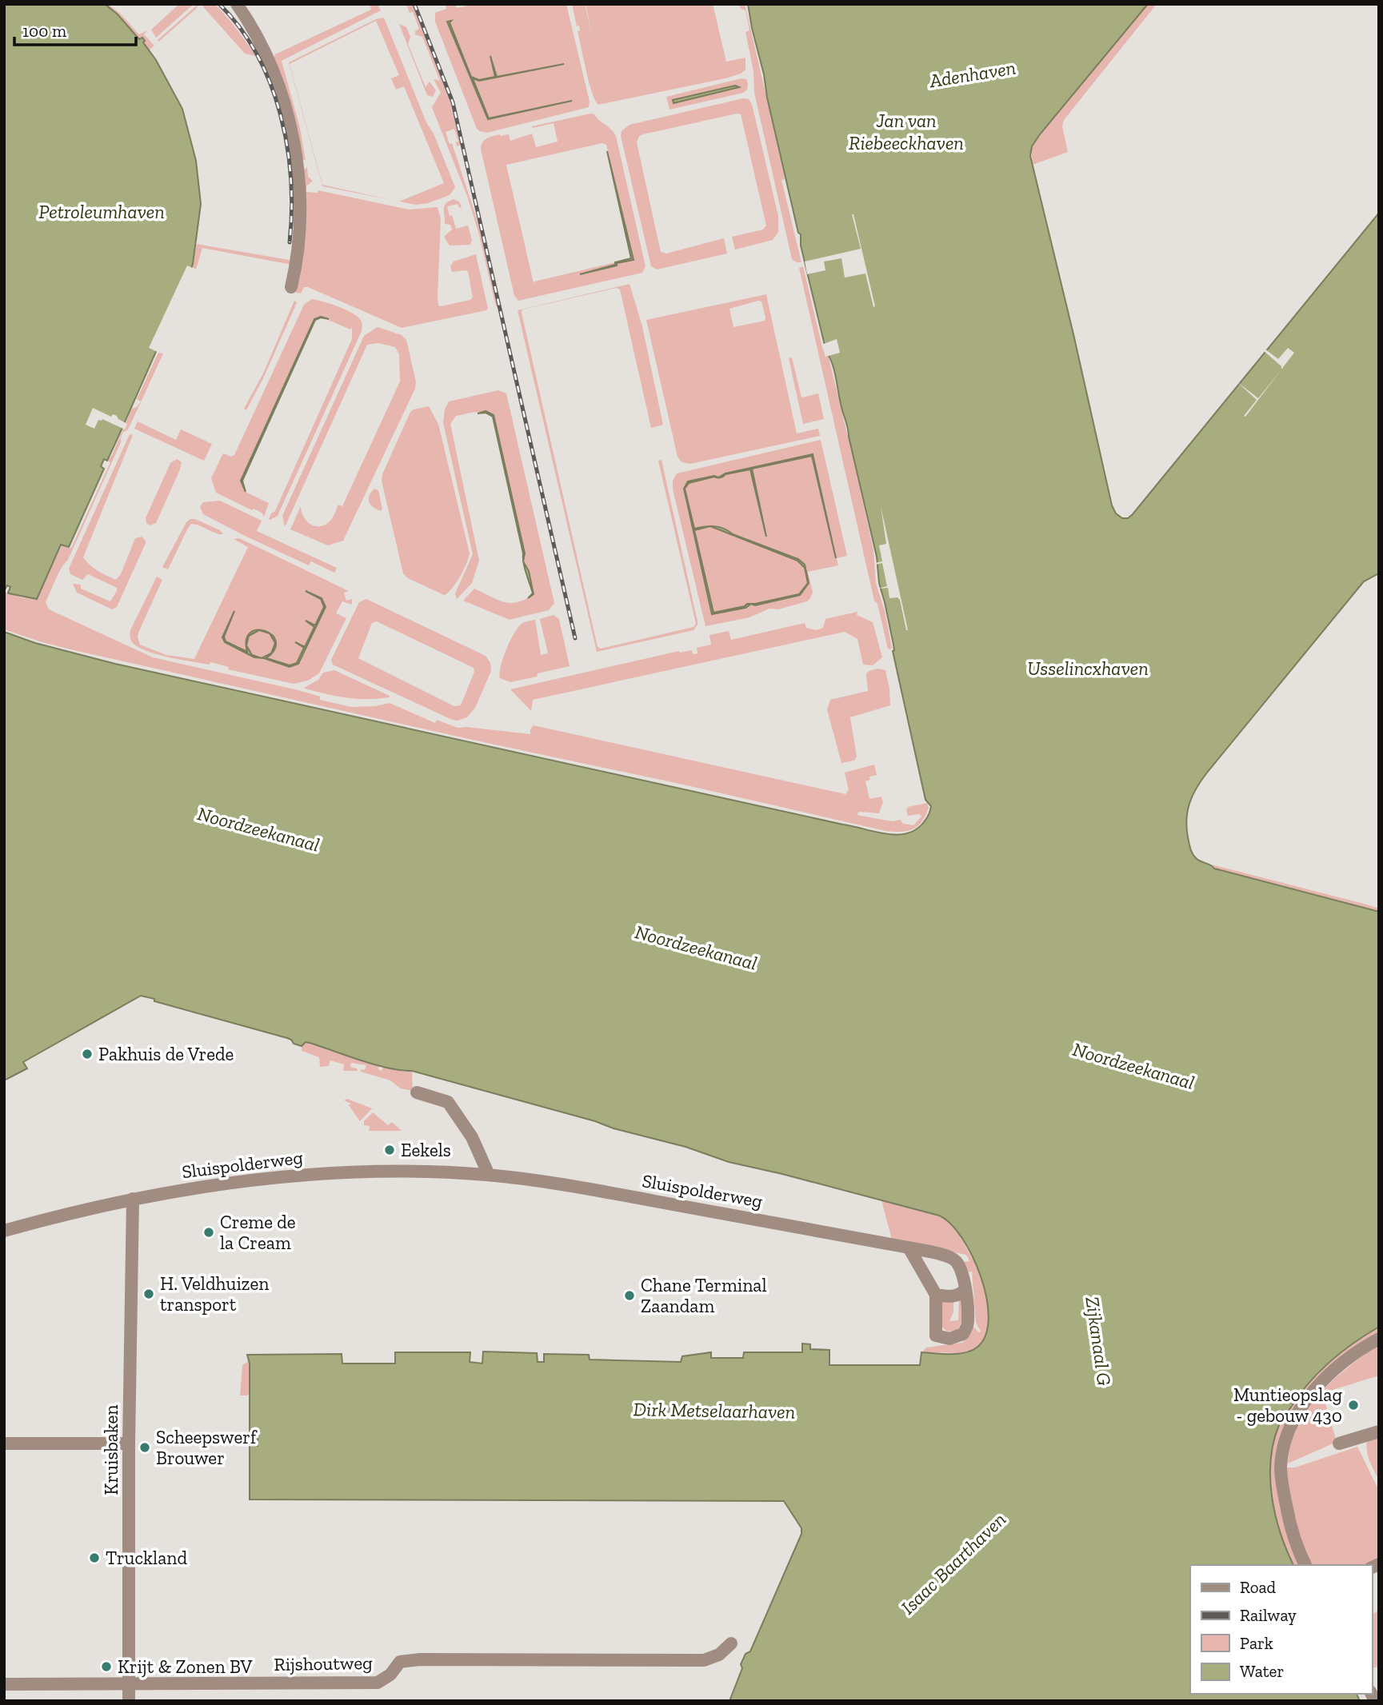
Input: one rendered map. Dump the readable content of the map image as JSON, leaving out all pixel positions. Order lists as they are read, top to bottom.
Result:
{
  "streets": {
    "street": ["Sluispolderweg", "Kruisbaken", "Rijshoutweg"]
  },
  "crossings": [
    ["Sluispolderweg", "Kruisbaken"],
    ["Kruisbaken", "Rijshoutweg"]
  ],
  "water": [
    "Adenhaven",
    "Jan van Riebeeckhaven",
    "Petroleumhaven",
    "Usselincxhaven",
    "Noordzeekanaal",
    "Zijkanaal G",
    "Dirk Metselaarhaven",
    "Isaac Baarthaven"
  ],
  "places": [
    "Pakhuis de Vrede",
    "Eekels",
    "Creme de la Cream",
    "H. Veldhuizen transport",
    "Chane Terminal Zaandam",
    "Muntieopslag - gebouw 430",
    "Scheepswerf Brouwer",
    "Truckland",
    "Krijt & Zonen BV"
  ],
  "legend": [
    "Road",
    "Railway",
    "Park",
    "Water"
  ],
  "scale_bar": "100 m"
}
